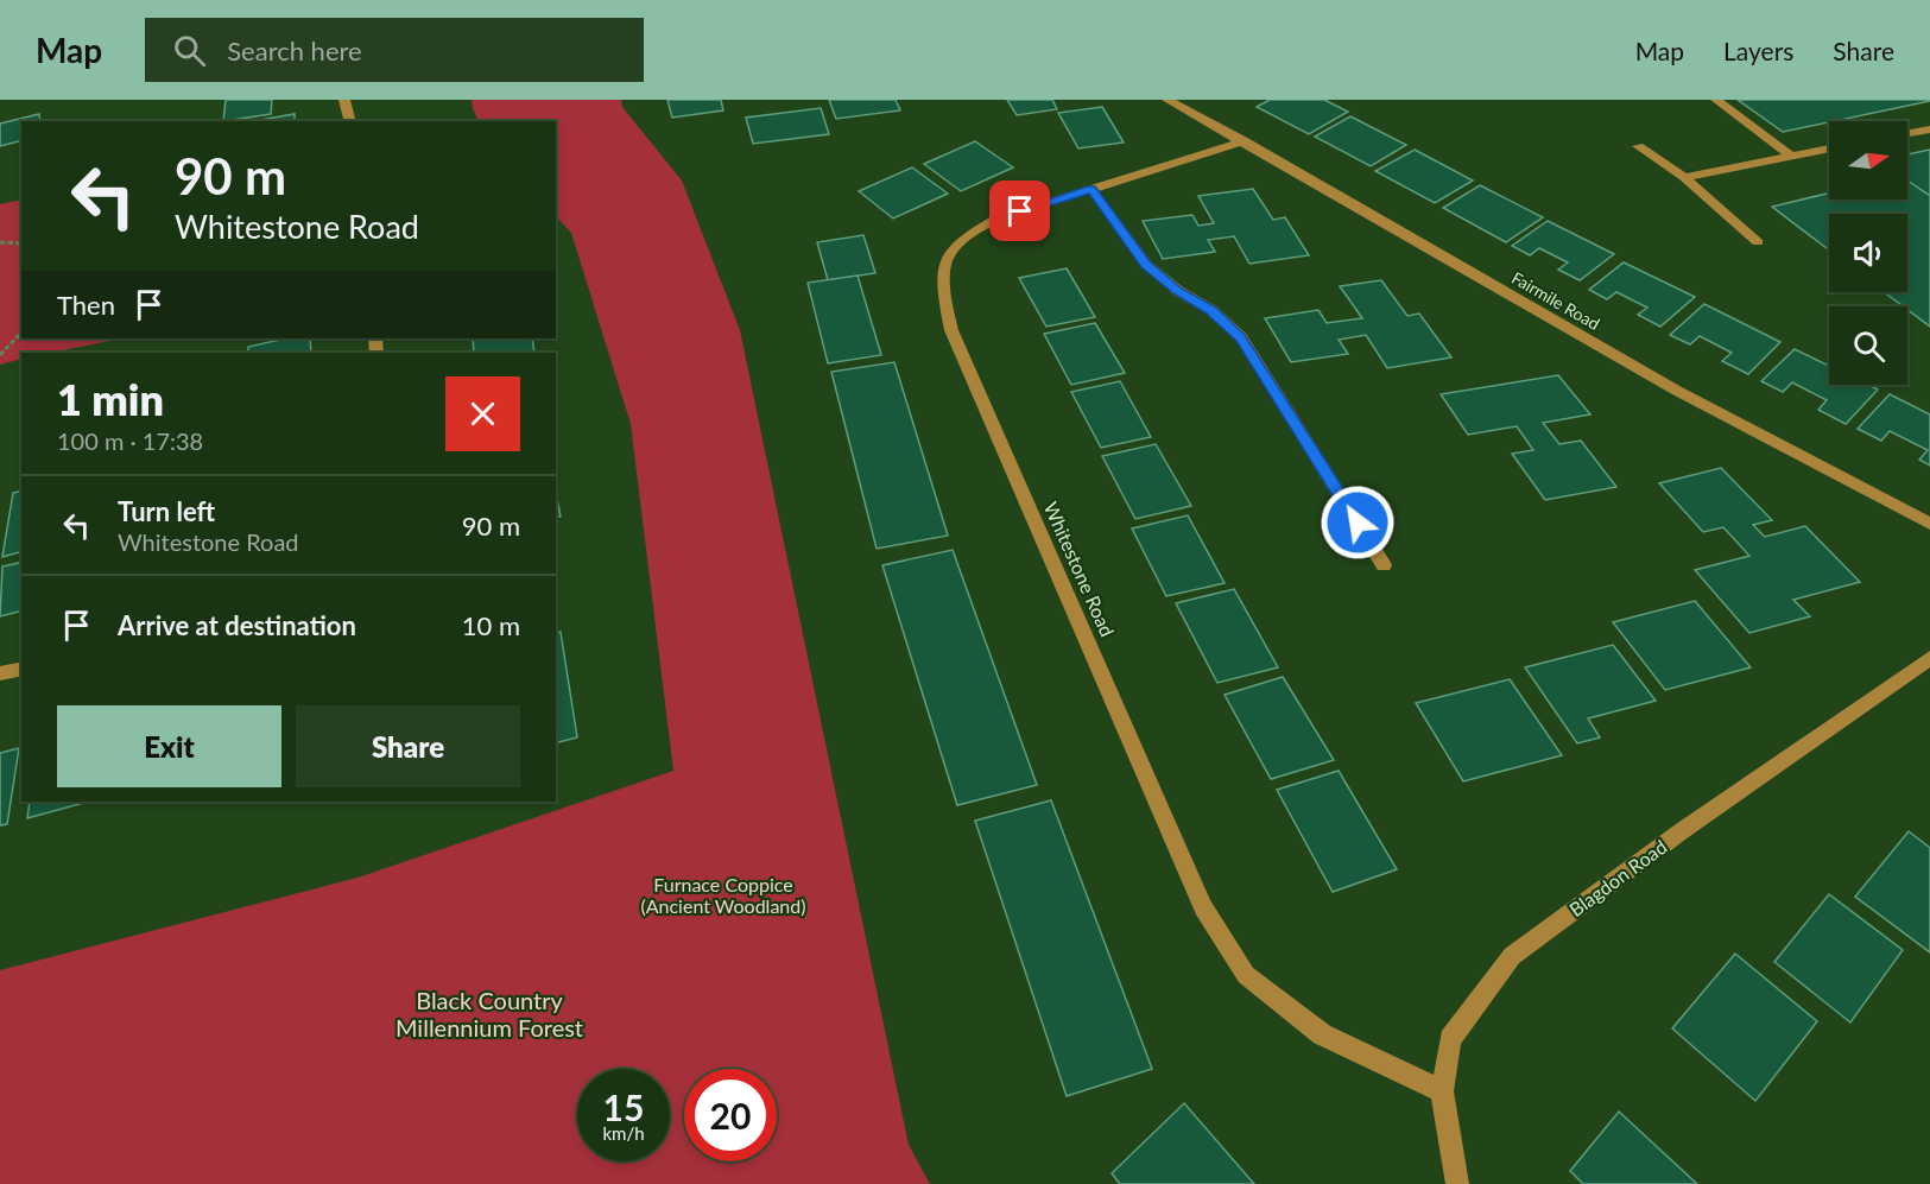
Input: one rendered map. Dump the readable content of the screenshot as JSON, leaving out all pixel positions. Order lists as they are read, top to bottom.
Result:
{
  "streets": {
    "street": ["Fairmile Road", "Whitestone Road", "Blagdon Road"]
  },
  "crossings": [
    ["Fairmile Road", "Whitestone Road"],
    ["Whitestone Road", "Blagdon Road"]
  ],
  "parks": ["Furnace Coppice (Ancient Woodland)", "Black Country Millennium Forest"],
  "north": "right",
  "page": {
    "header": "Map",
    "search": "Search here",
    "nav": ["Map", "Layers", "Share"],
    "turn": ["90 m", "Whitestone Road"],
    "then": "Then",
    "heading": ["1 min", "100 m · 17:38"],
    "list": [
      {
        "name": "Turn left",
        "note": "Whitestone Road",
        "value": "90 m"
      },
      {
        "name": "Arrive at destination",
        "value": "10 m"
      }
    ],
    "buttons": ["Exit", "Share"],
    "speed": "15 km/h",
    "limit": "20"
  }
}
